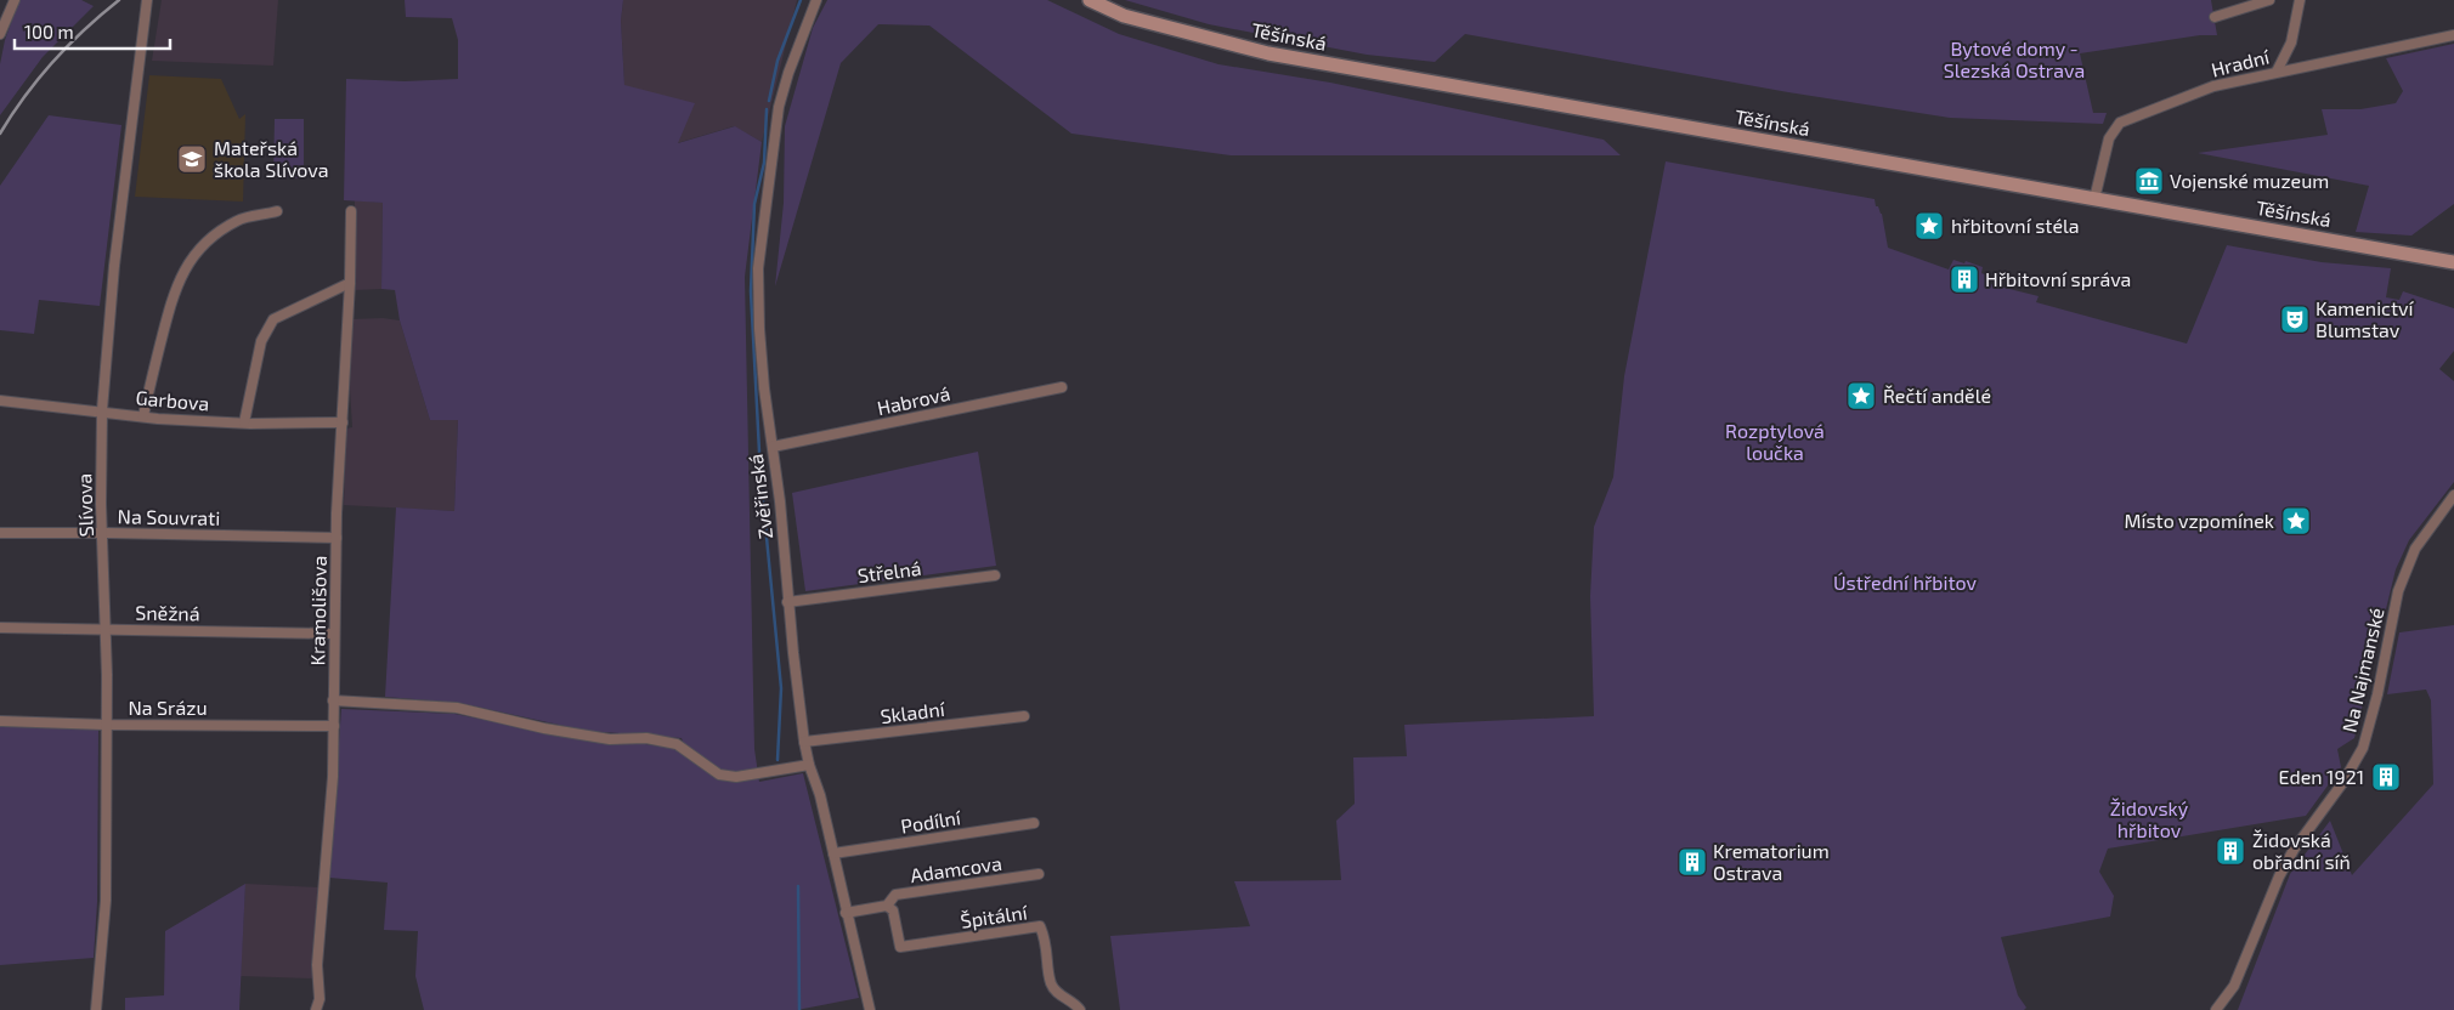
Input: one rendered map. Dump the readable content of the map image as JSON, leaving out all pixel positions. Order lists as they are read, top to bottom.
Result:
{
  "streets": {
    "main road": ["Těšínská"],
    "street": [
      "Hradní",
      "Garbova",
      "Habrová",
      "Zvěřinská",
      "Slívova",
      "Na Souvrati",
      "Střelná",
      "Kramolišova",
      "Sněžná",
      "Na Najmanské",
      "Na Srázu",
      "Skladní",
      "Podílní",
      "Adamcova",
      "Špitální"
    ]
  },
  "crossings": [
    ["Těšínská", "Hradní"],
    ["Garbova", "Slívova"],
    ["Garbova", "Kramolišova"],
    ["Habrová", "Zvěřinská"],
    ["Zvěřinská", "Střelná"],
    ["Zvěřinská", "Skladní"],
    ["Zvěřinská", "Podílní"],
    ["Zvěřinská", "Adamcova"],
    ["Slívova", "Na Souvrati"],
    ["Slívova", "Sněžná"],
    ["Slívova", "Na Srázu"],
    ["Na Souvrati", "Kramolišova"],
    ["Kramolišova", "Sněžná"],
    ["Kramolišova", "Na Srázu"],
    ["Adamcova", "Špitální"]
  ],
  "parks": [
    "Bytové domy - Slezská Ostrava",
    "Rozptylová loučka",
    "Ústřední hřbitov",
    "Židovský hřbitov"
  ],
  "places": {
    "school or university": ["Mateřská škola Slívova"],
    "museum": ["Vojenské muzeum"],
    "place": ["hřbitovní stéla", "Řečtí andělé", "Místo vzpomínek"],
    "building": [
      "Hřbitovní správa",
      "Eden 1921",
      "Židovská obřadní síň",
      "Krematorium Ostrava"
    ],
    "theatre": ["Kamenictví Blumstav"]
  },
  "scale_bar": "100 m"
}
